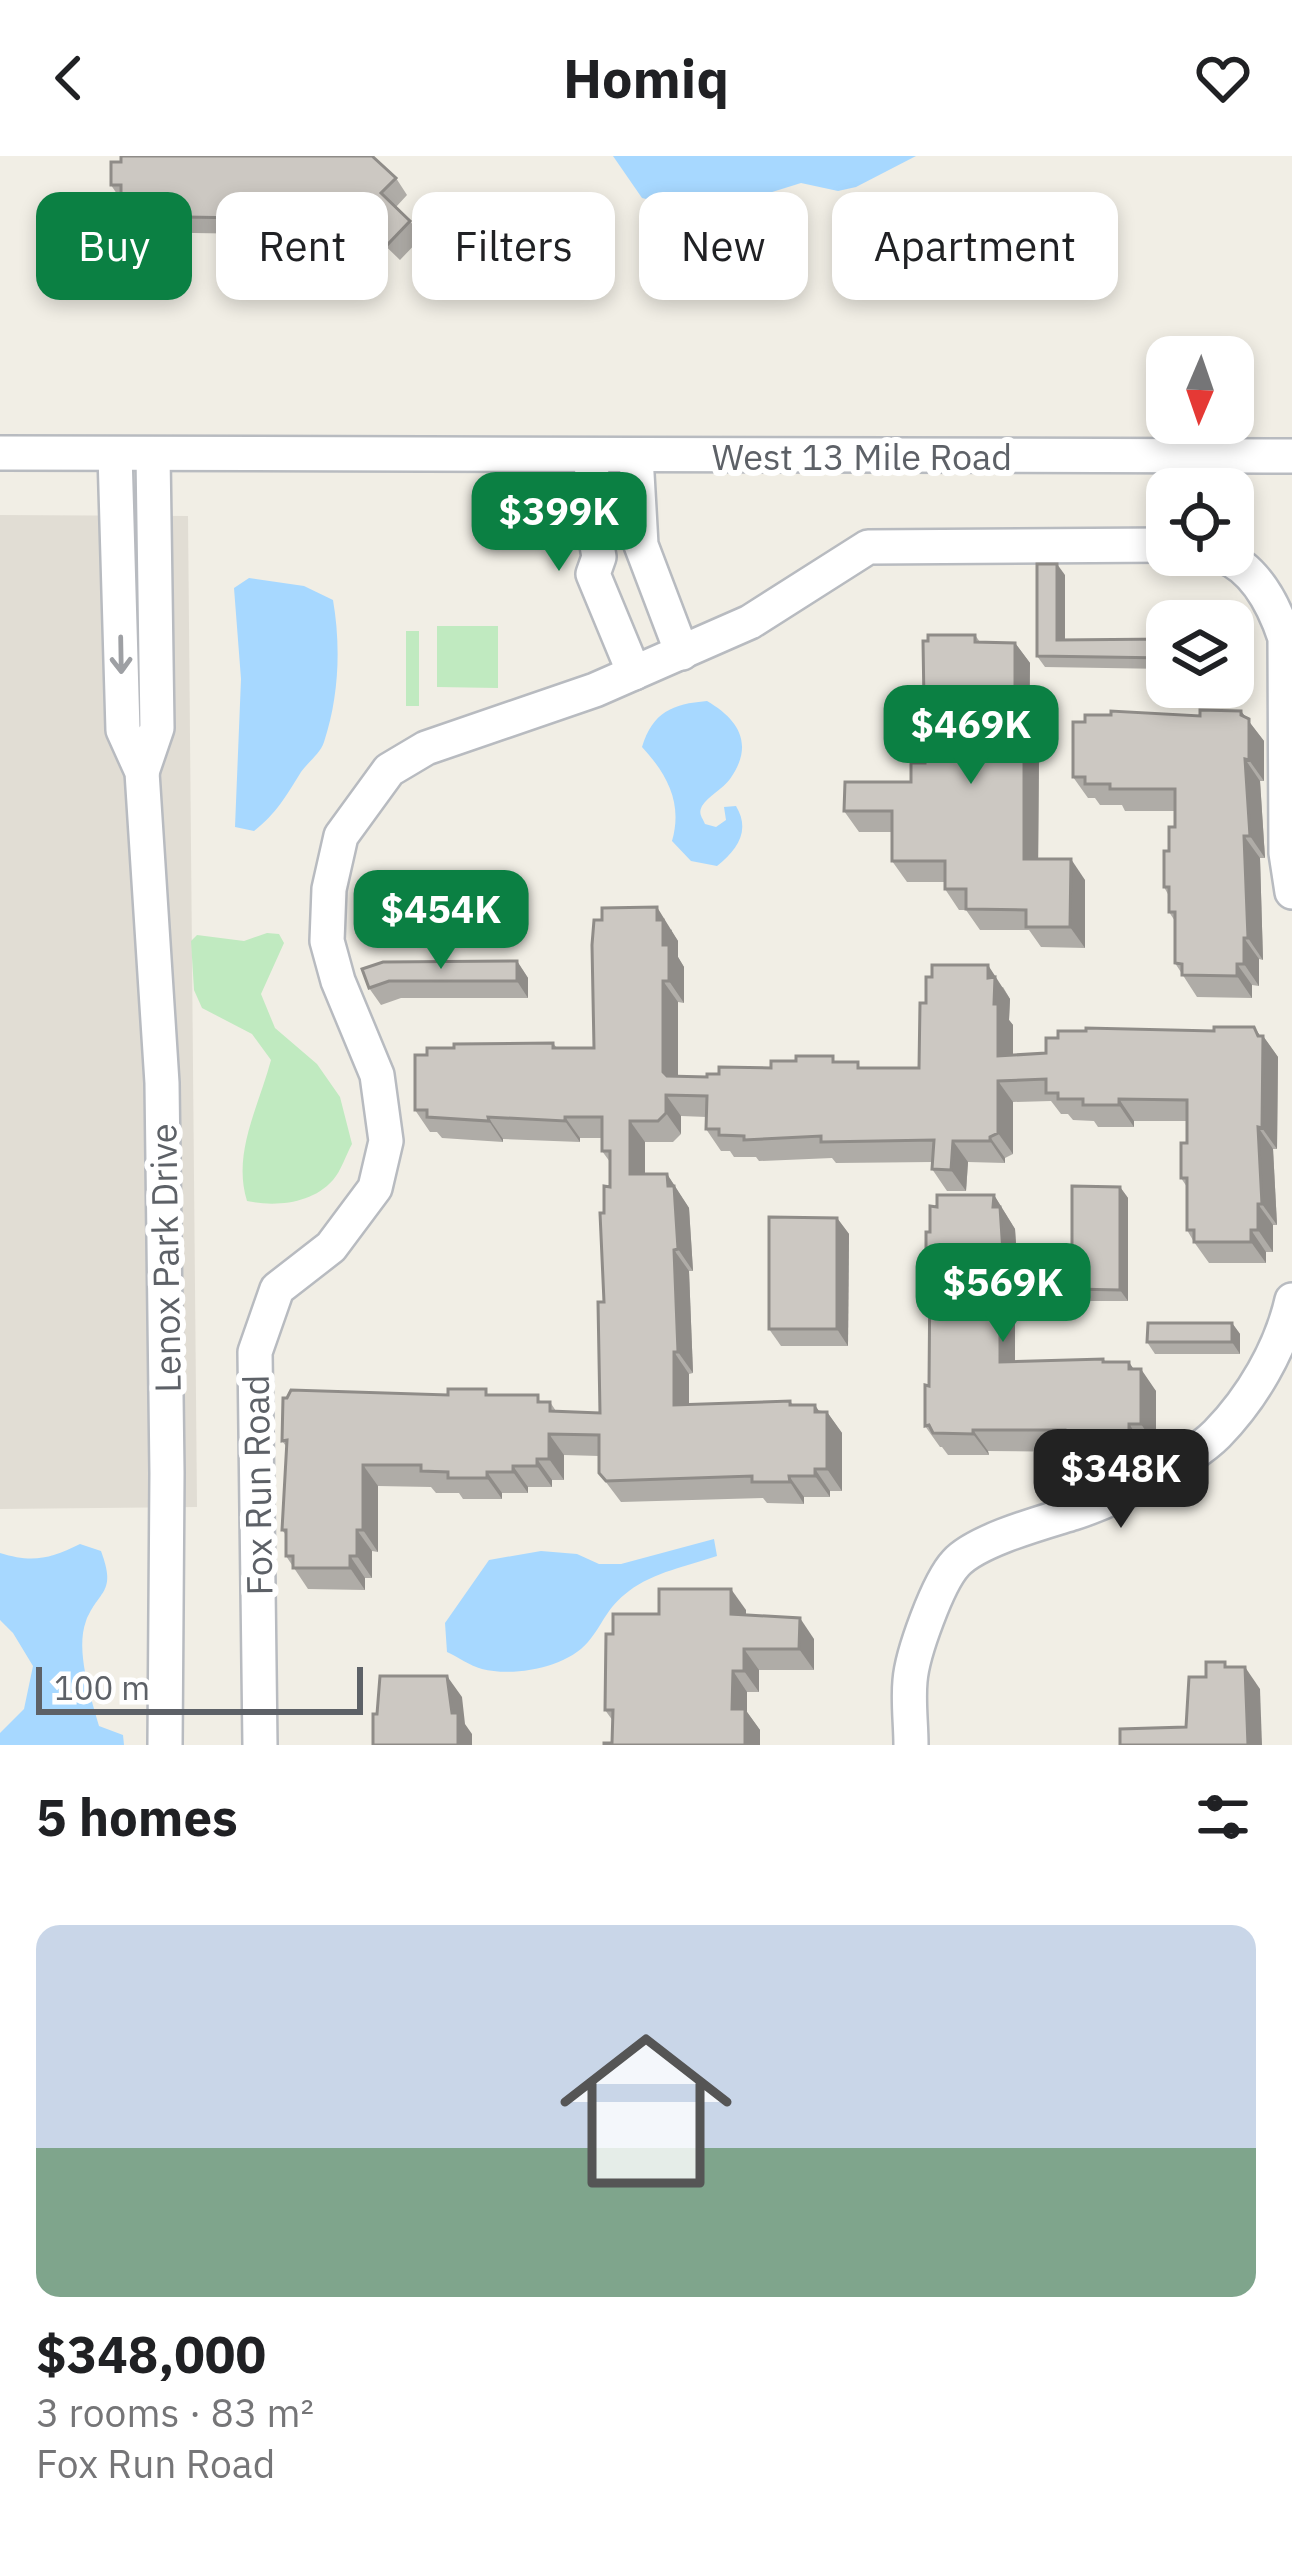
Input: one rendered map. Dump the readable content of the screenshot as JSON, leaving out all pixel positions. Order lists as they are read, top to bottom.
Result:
{
  "streets": {
    "street": ["West 13 Mile Road", "Lenox Park Drive", "Fox Run Road"]
  },
  "crossings": [
    ["West 13 Mile Road", "Lenox Park Drive"]
  ],
  "scale_bar": "100 m",
  "north": "bottom",
  "page": {
    "header": "Homiq",
    "chip": [
      "Buy",
      "Rent",
      "Filters",
      "New",
      "Apartment"
    ],
    "price": [
      "$399K",
      "$469K",
      "$454K",
      "$569K",
      "$348K"
    ],
    "scale": "100 m",
    "heading": "5 homes",
    "list": [
      {
        "name": "$348,000",
        "note": "3 rooms · 83 m² · Fox Run Road"
      }
    ]
  }
}
